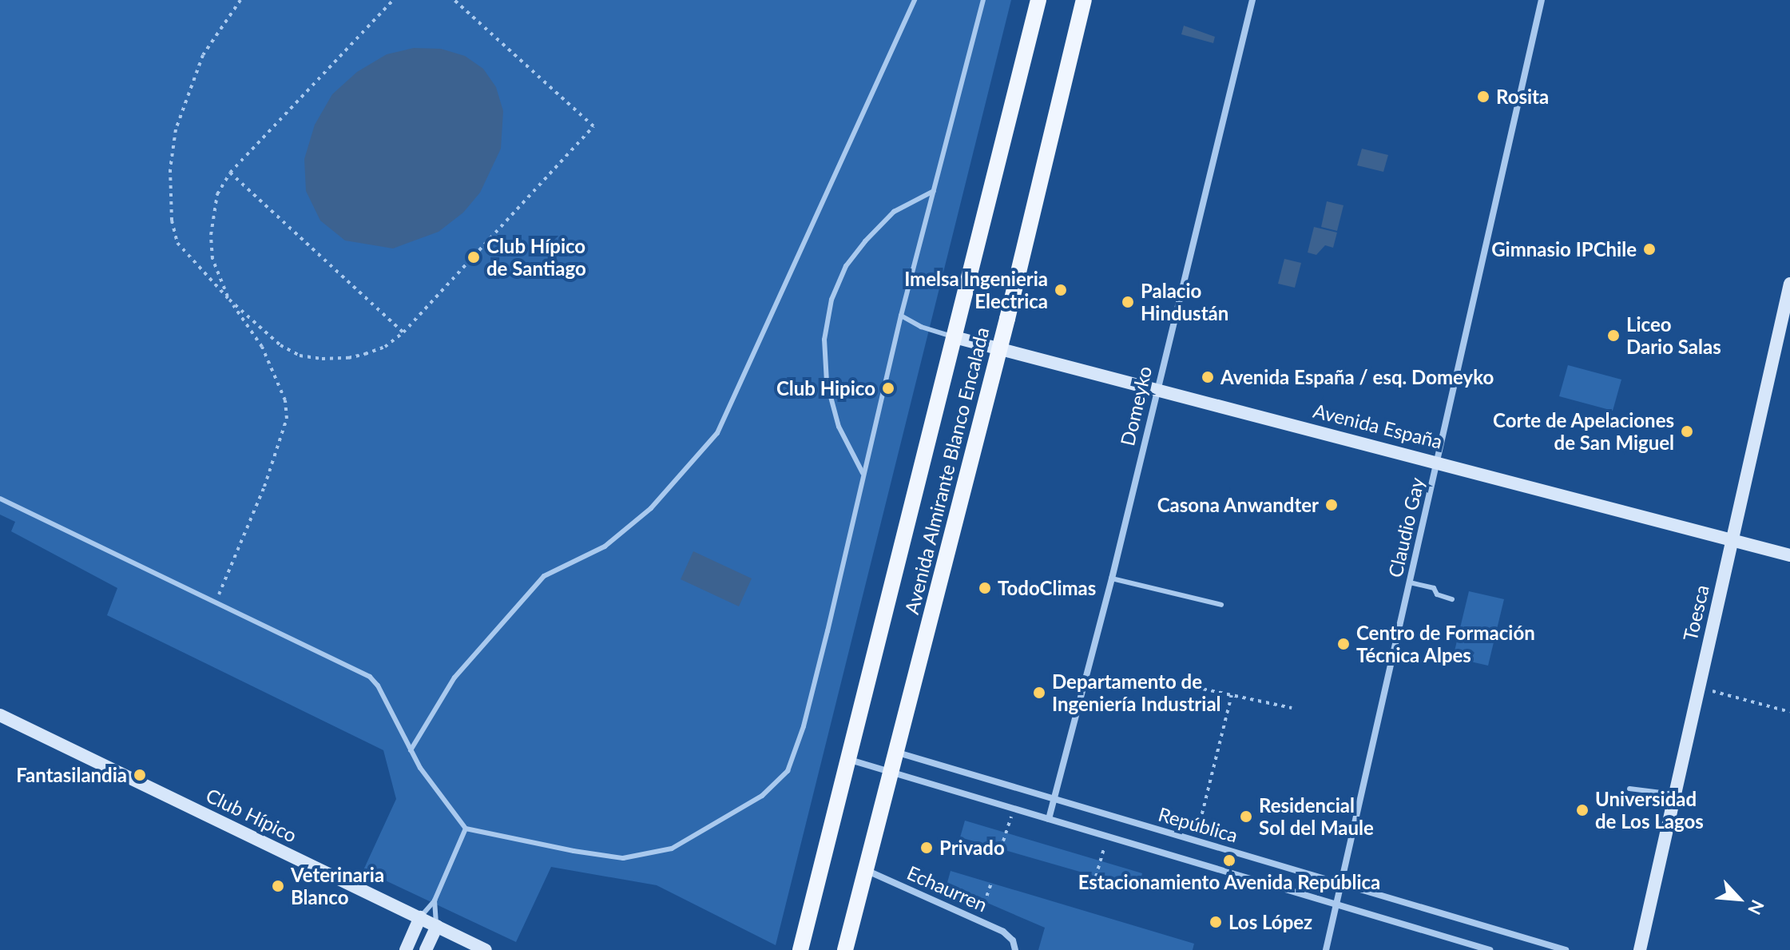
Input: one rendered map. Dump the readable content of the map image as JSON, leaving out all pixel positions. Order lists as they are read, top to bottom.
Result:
{
  "streets": {
    "main road": ["Avenida Almirante Blanco Encalada"],
    "street": [
      "Domeyko",
      "Avenida España",
      "Claudio Gay",
      "Toesca",
      "Club Hípico",
      "República",
      "Echaurren"
    ]
  },
  "crossings": [
    ["Domeyko", "Avenida España"],
    ["Domeyko", "República"],
    ["Avenida España", "Avenida Almirante Blanco Encalada"],
    ["Avenida España", "Claudio Gay"],
    ["Avenida España", "Toesca"],
    ["Avenida Almirante Blanco Encalada", "República"],
    ["Avenida Almirante Blanco Encalada", "Echaurren"],
    ["Claudio Gay", "República"]
  ],
  "places": [
    "Rosita",
    "Gimnasio IPChile",
    "Club Hípico de Santiago",
    "Imelsa Ingenieria Electrica",
    "Palacio Hindustán",
    "Liceo Dario Salas",
    "Avenida España / esq. Domeyko",
    "Club Hipico",
    "Corte de Apelaciones de San Miguel",
    "Casona Anwandter",
    "TodoClimas",
    "Centro de Formación Técnica Alpes",
    "Departamento de Ingeniería Industrial",
    "Fantasilandia",
    "Universidad de Los Lagos",
    "Residencial Sol del Maule",
    "Privado",
    "Estacionamiento Avenida República",
    "Veterinaria Blanco",
    "Los López"
  ],
  "north": "bottom right"
}
